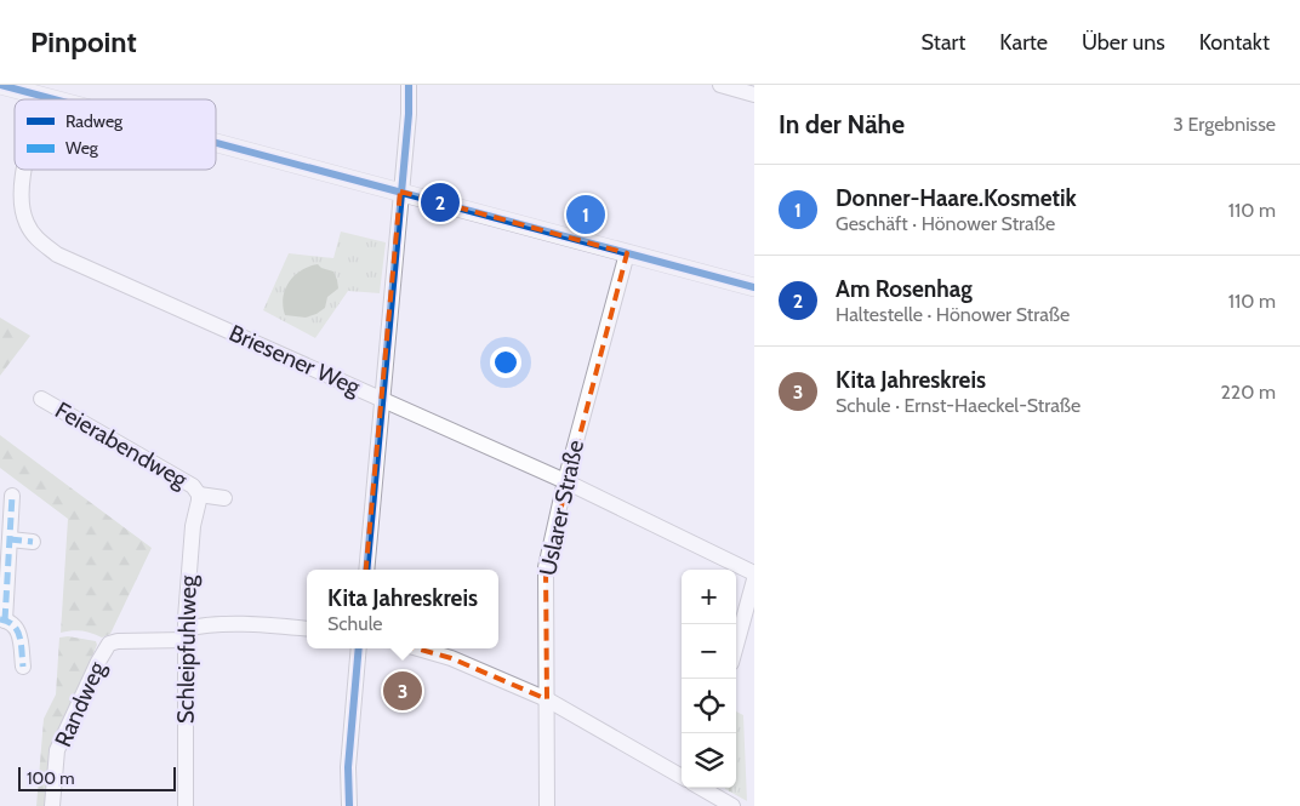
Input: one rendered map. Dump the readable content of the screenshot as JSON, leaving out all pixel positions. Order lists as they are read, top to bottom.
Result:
{
  "streets": {
    "street": [
      "Briesener Weg",
      "Feierabendweg",
      "Uslarer Straße",
      "Schleipfuhlweg",
      "Randweg"
    ]
  },
  "crossings": [
    ["Briesener Weg", "Uslarer Straße"],
    ["Feierabendweg", "Schleipfuhlweg"],
    ["Schleipfuhlweg", "Randweg"]
  ],
  "legend": ["Radweg", "Weg"],
  "scale_bar": "100 m",
  "page": {
    "header": "Pinpoint",
    "nav": [
      "Start",
      "Karte",
      "Über uns",
      "Kontakt"
    ],
    "heading": ["In der Nähe", "3 Ergebnisse"],
    "list": [
      {
        "mark": "1",
        "name": "Donner-Haare.Kosmetik",
        "note": "Geschäft · Hönower Straße",
        "value": "110 m"
      },
      {
        "mark": "2",
        "name": "Am Rosenhag",
        "note": "Haltestelle · Hönower Straße",
        "value": "110 m"
      },
      {
        "mark": "3",
        "name": "Kita Jahreskreis",
        "note": "Schule · Ernst-Haeckel-Straße",
        "value": "220 m"
      }
    ],
    "pins": ["2", "1", "3"],
    "map_buttons": ["+", "−"],
    "popup": ["Kita Jahreskreis", "Schule"],
    "scale": "100 m"
  }
}
